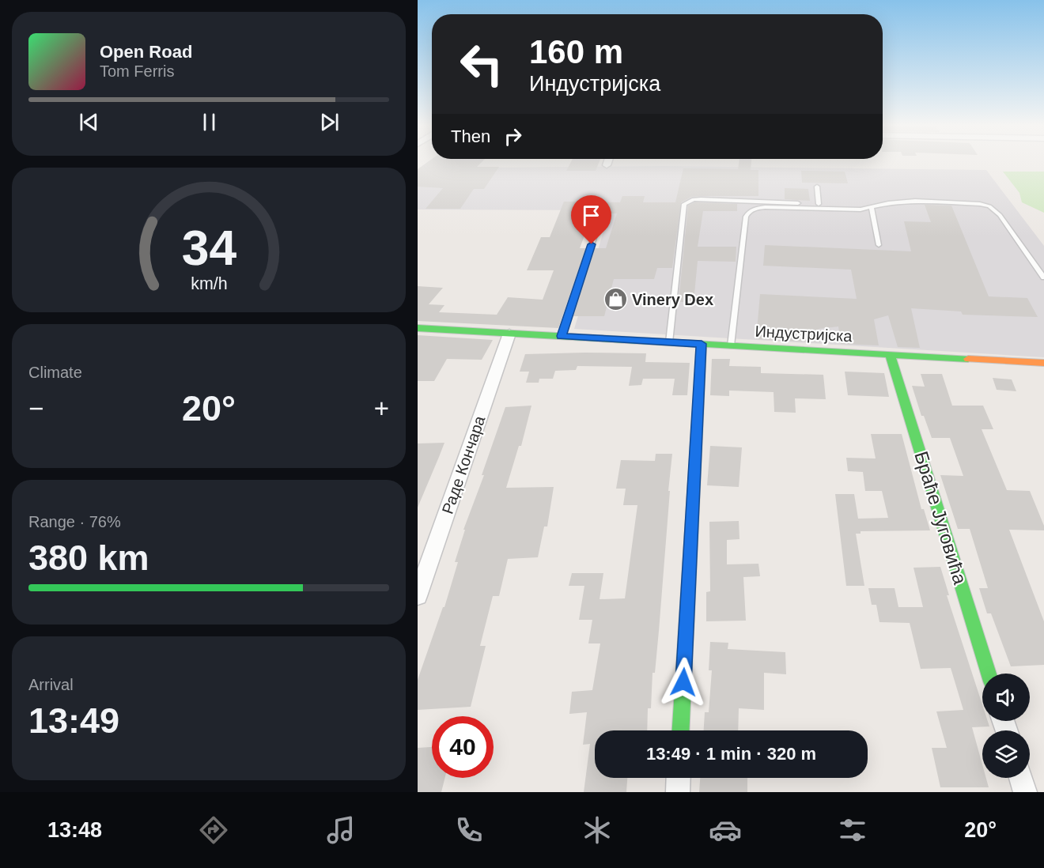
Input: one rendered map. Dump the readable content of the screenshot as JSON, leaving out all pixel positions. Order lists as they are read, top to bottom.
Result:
{
  "streets": {
    "street": ["Индустријска", "Раде Кончара", "Браће Југовића"]
  },
  "crossings": [
    ["Индустријска", "Раде Кончара"],
    ["Индустријска", "Браће Југовића"]
  ],
  "places": {
    "shop": ["Vinery Dex"]
  },
  "page": {
    "turn": ["160 m", "Индустријска"],
    "song": ["Open Road", "Tom Ferris"],
    "then": "Then",
    "tile": [
      "Climate",
      ["Range · 76%", "380 km"],
      ["Arrival", "13:49"]
    ],
    "heat": ["−", "20°", "+"],
    "limit": "40",
    "trip": "13:49 · 1 min · 320 m",
    "tabs": ["13:48", "20°"],
    "gauge": ["34", "km/h"]
  }
}
